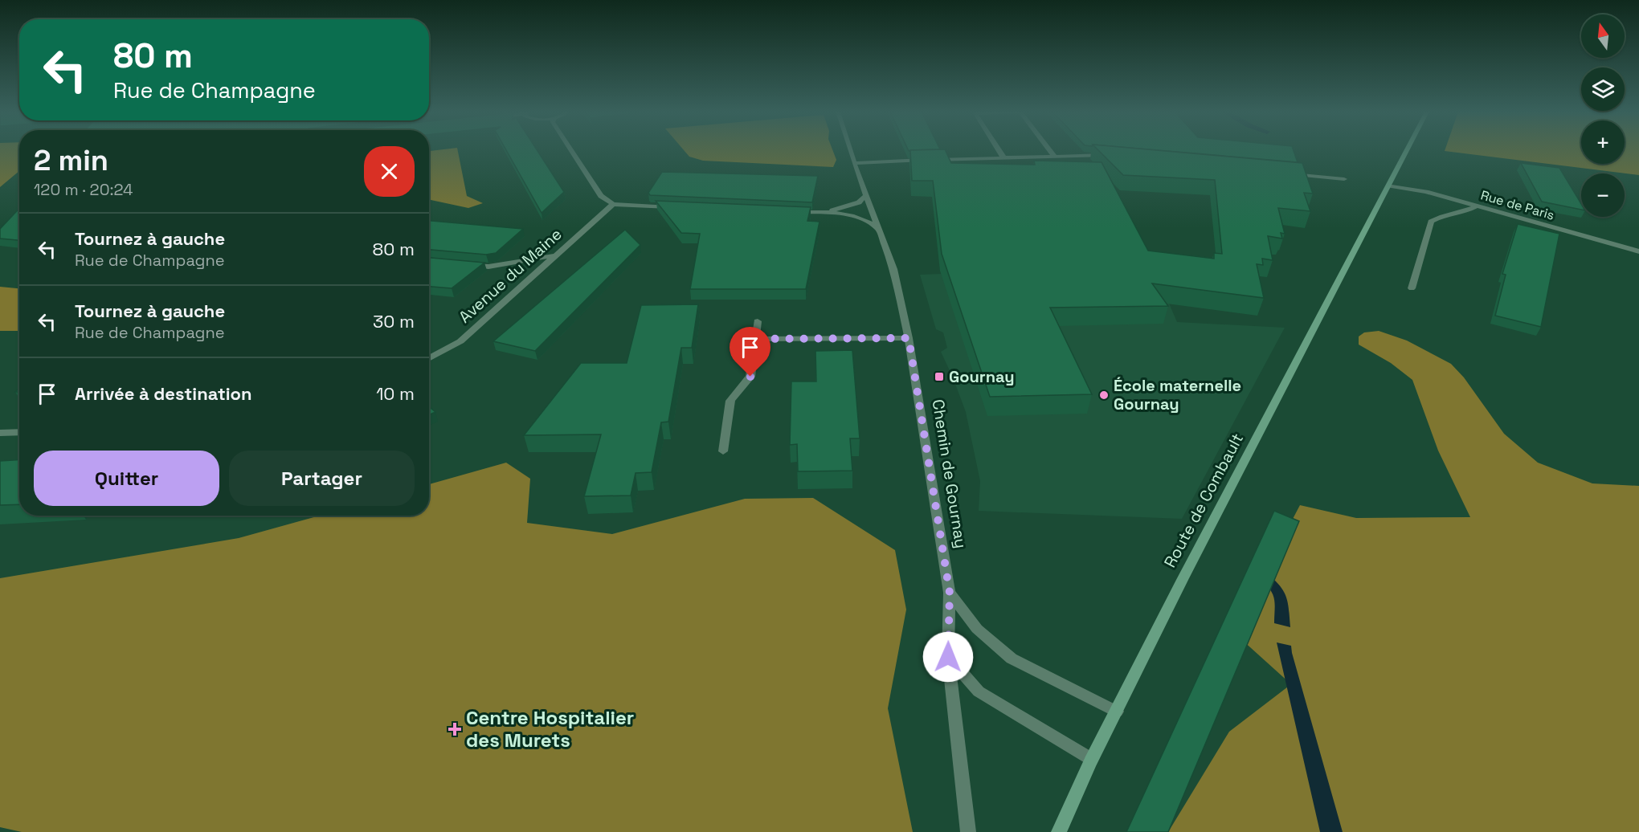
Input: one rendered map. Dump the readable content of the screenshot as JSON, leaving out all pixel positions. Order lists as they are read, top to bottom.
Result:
{
  "streets": {
    "main road": ["Route de Combault"],
    "street": ["Rue de Paris", "Avenue du Maine", "Chemin de Gournay"]
  },
  "crossings": [
    ["Rue de Paris", "Route de Combault"],
    ["Chemin de Gournay", "Route de Combault"]
  ],
  "places": {
    "transit": ["Gournay"],
    "other": ["École maternelle Gournay"],
    "health": ["Centre Hospitalier des Murets"]
  },
  "north": "top",
  "page": {
    "map_buttons": ["+", "−"],
    "turn": ["80 m", "Rue de Champagne"],
    "heading": ["2 min", "120 m · 20:24"],
    "list": [
      {
        "name": "Tournez à gauche",
        "note": "Rue de Champagne",
        "value": "80 m"
      },
      {
        "name": "Tournez à gauche",
        "note": "Rue de Champagne",
        "value": "30 m"
      },
      {
        "name": "Arrivée à destination",
        "value": "10 m"
      }
    ],
    "buttons": ["Quitter", "Partager"]
  }
}
